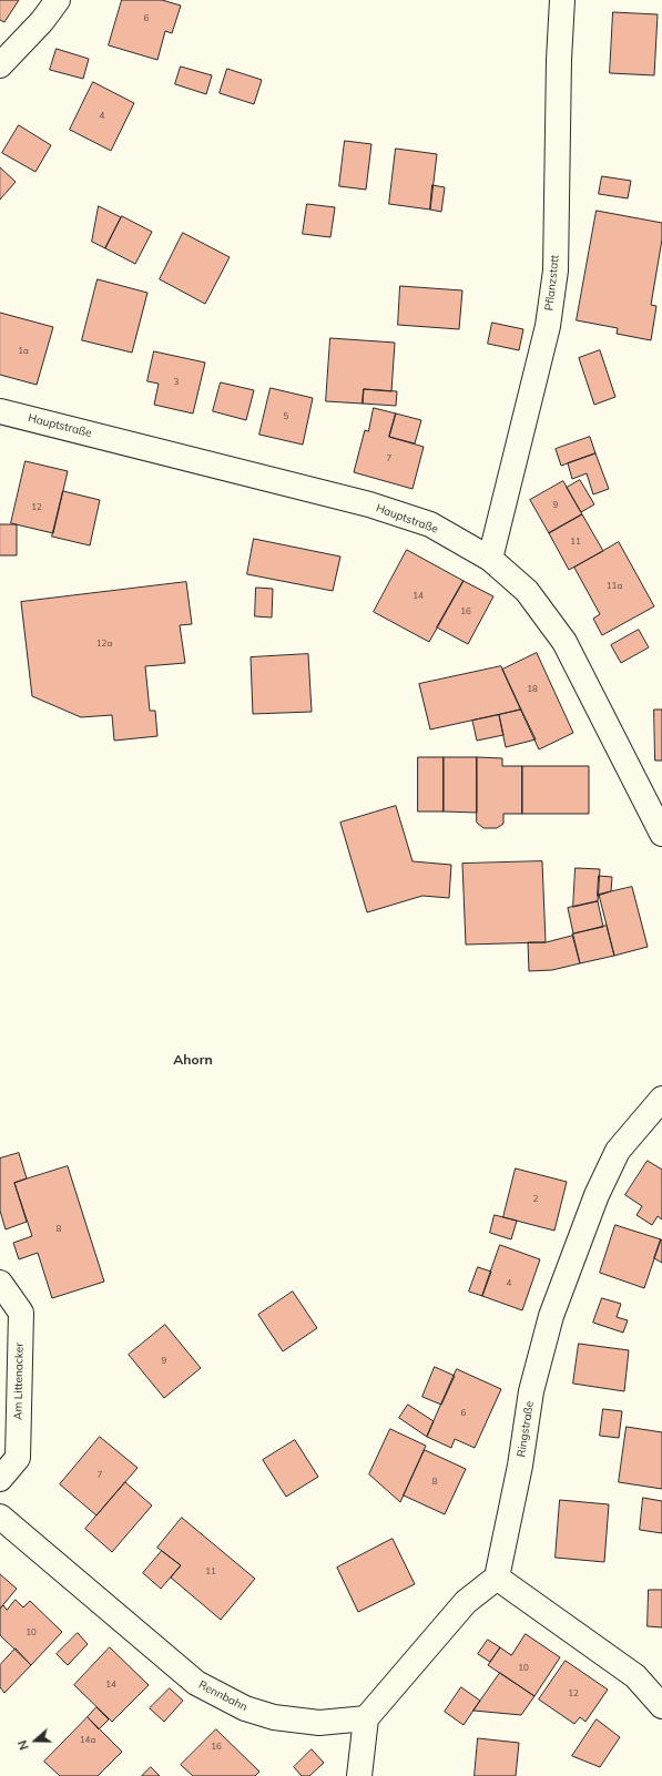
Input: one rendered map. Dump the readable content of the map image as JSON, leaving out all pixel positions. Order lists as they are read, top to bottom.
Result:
{
  "streets": {
    "street": [
      "Pflanzstatt",
      "Hauptstraße",
      "Am Littenacker",
      "Ringstraße",
      "Rennbahn"
    ]
  },
  "crossings": [
    ["Pflanzstatt", "Hauptstraße"]
  ],
  "districts": ["Ahorn"],
  "house_numbers": [
    "6",
    "4",
    "1a",
    "3",
    "5",
    "7",
    "9",
    "12",
    "11",
    "11a",
    "14",
    "16",
    "12a",
    "18",
    "2",
    "8",
    "4",
    "9",
    "6",
    "7",
    "8",
    "11",
    "10",
    "10",
    "14",
    "12",
    "14a",
    "16"
  ],
  "north": "left"
}
